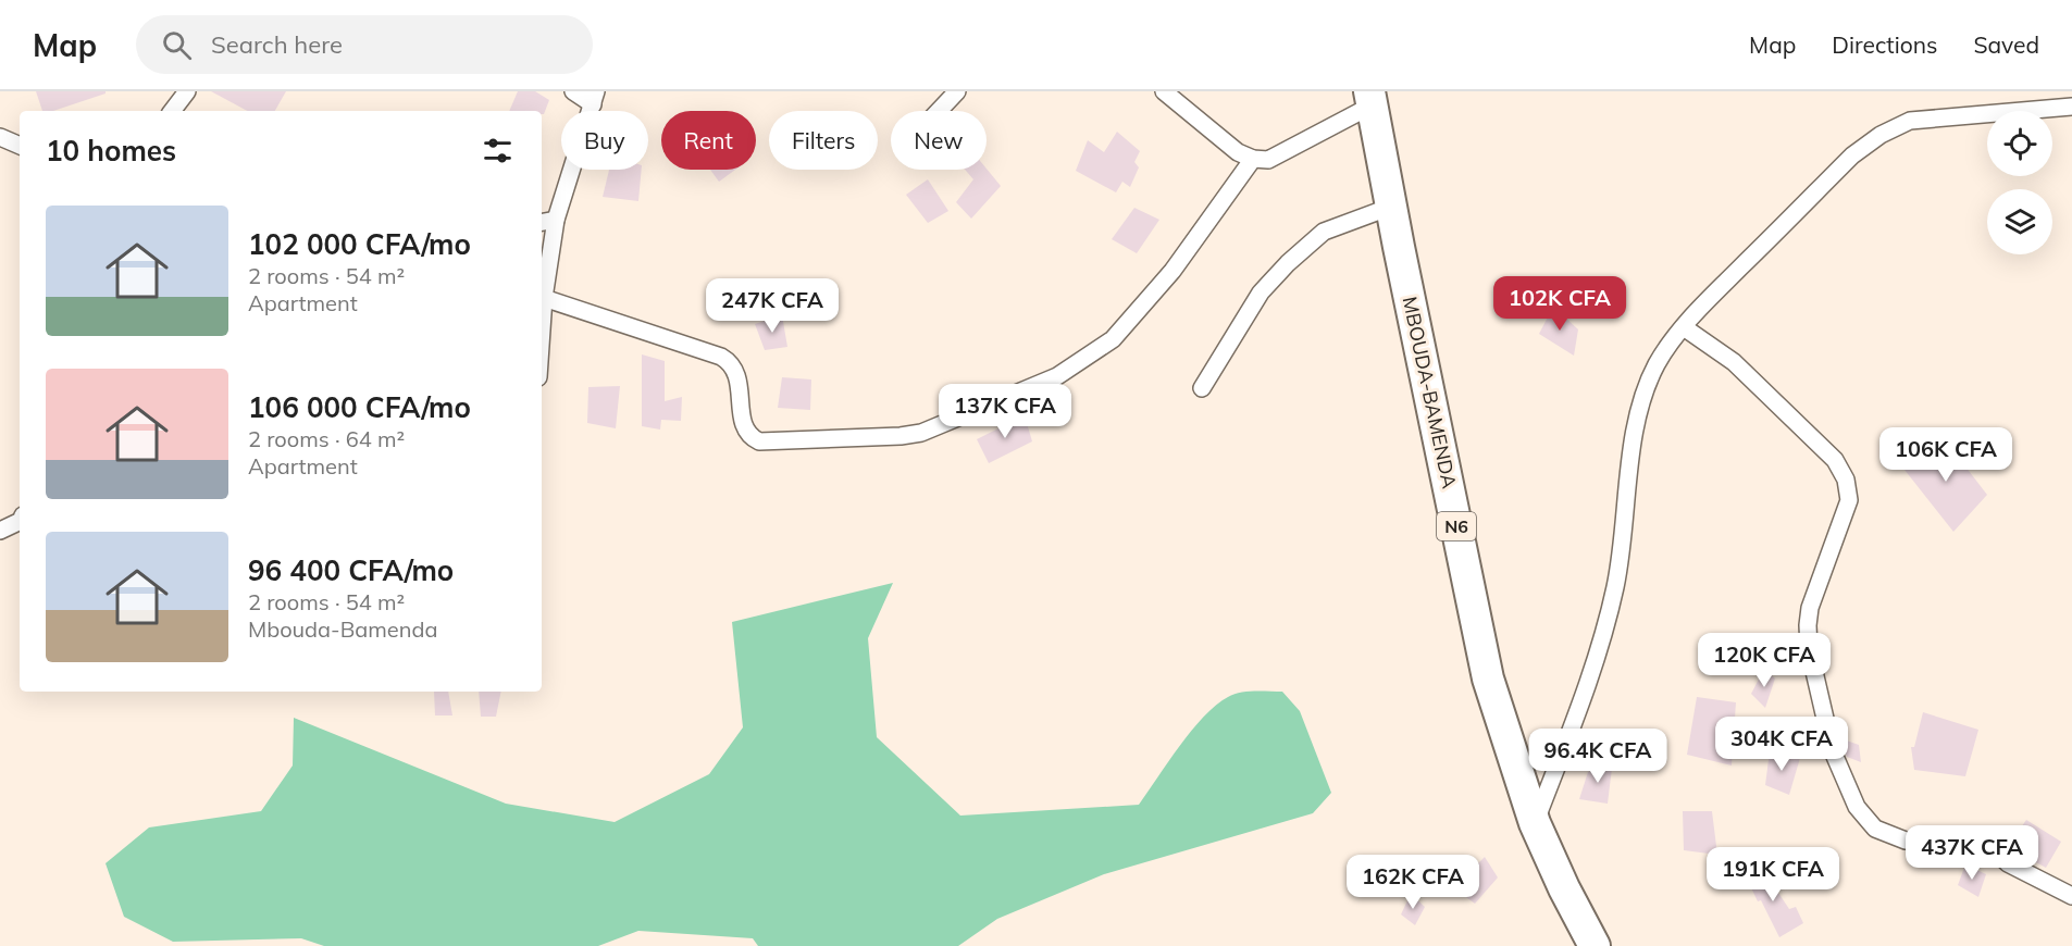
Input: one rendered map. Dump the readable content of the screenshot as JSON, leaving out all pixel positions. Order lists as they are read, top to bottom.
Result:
{
  "streets": {
    "highway": ["MBOUDA-BAMENDA", "N6"]
  },
  "page": {
    "header": "Map",
    "search": "Search here",
    "nav": ["Map", "Directions", "Saved"],
    "chip": [
      "Buy",
      "Rent",
      "Filters",
      "New"
    ],
    "heading": "10 homes",
    "list": [
      {
        "name": "102 000 CFA/mo",
        "note": "2 rooms · 54 m² · Apartment"
      },
      {
        "name": "106 000 CFA/mo",
        "note": "2 rooms · 64 m² · Apartment"
      },
      {
        "name": "96 400 CFA/mo",
        "note": "2 rooms · 54 m² · Mbouda-Bamenda"
      }
    ],
    "price": [
      "102K CFA",
      "247K CFA",
      "137K CFA",
      "106K CFA",
      "120K CFA",
      "304K CFA",
      "96.4K CFA",
      "437K CFA",
      "191K CFA",
      "162K CFA"
    ]
  }
}
